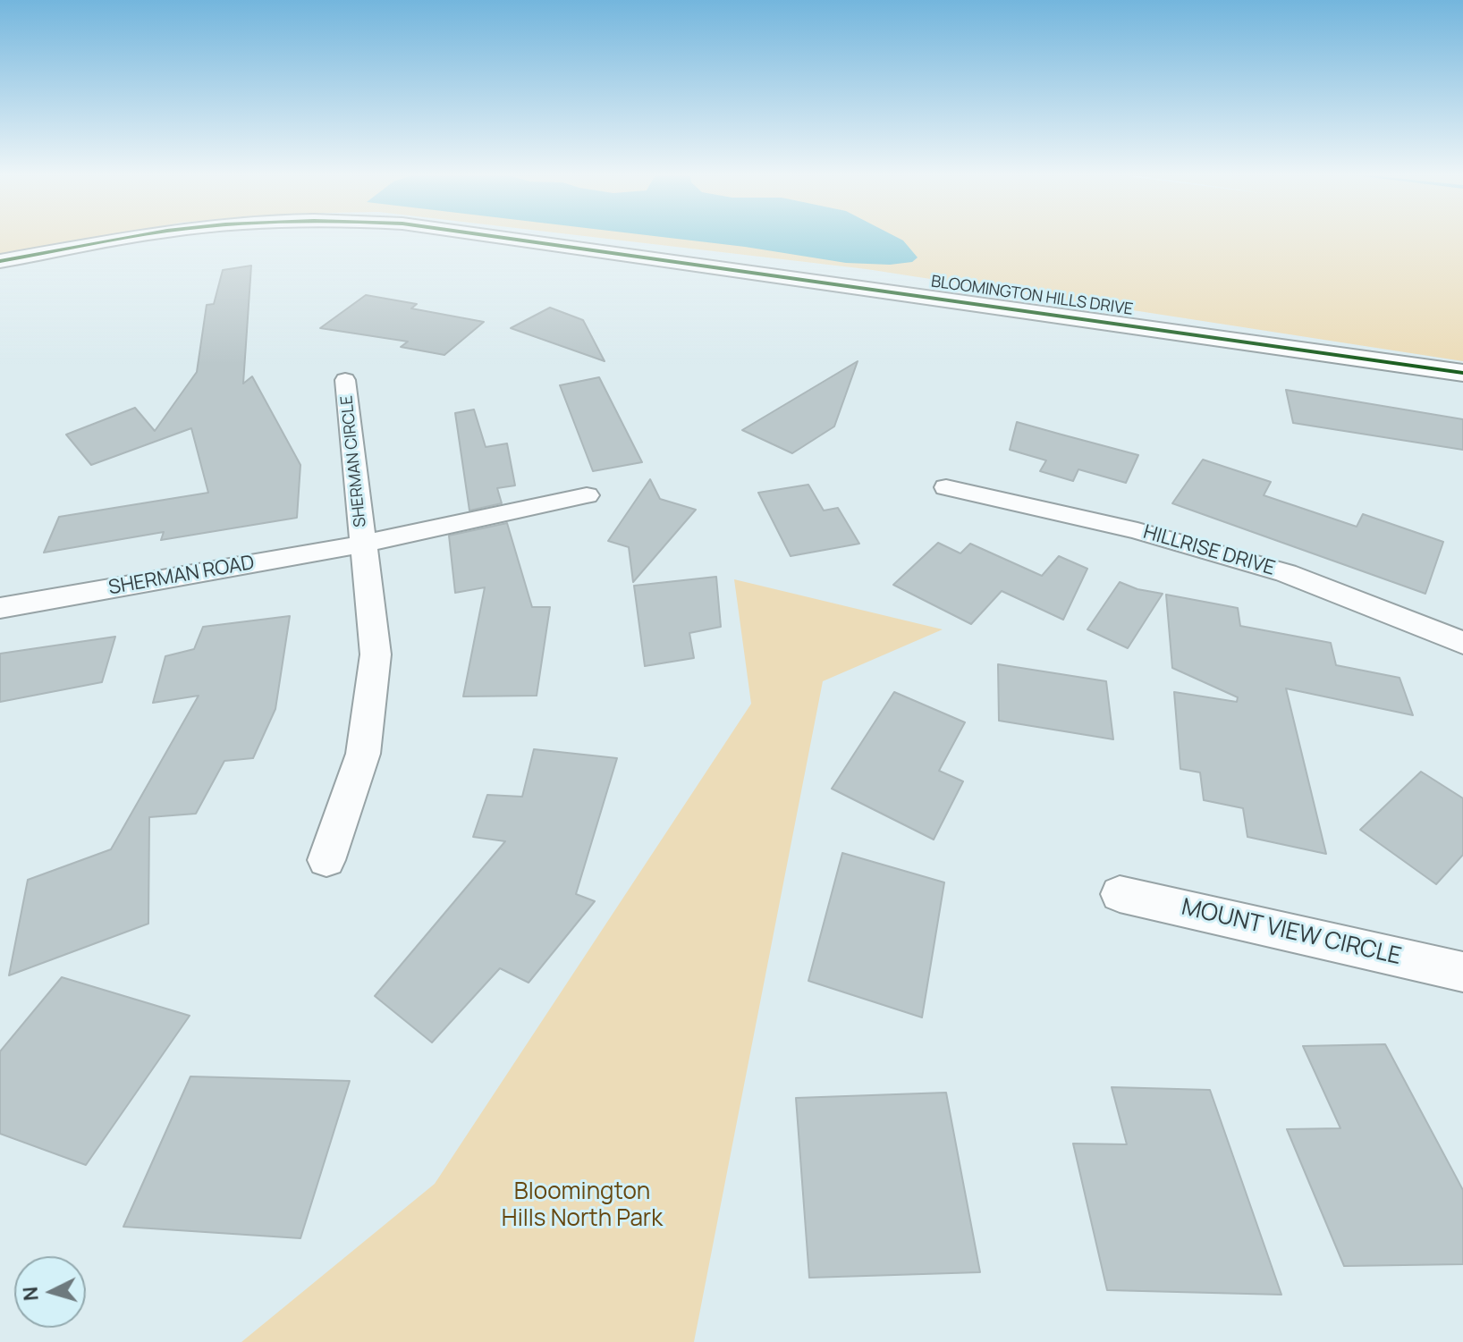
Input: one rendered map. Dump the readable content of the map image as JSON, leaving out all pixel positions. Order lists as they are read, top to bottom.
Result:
{
  "streets": {
    "street": [
      "BLOOMINGTON HILLS DRIVE",
      "SHERMAN CIRCLE",
      "HILLRISE DRIVE",
      "SHERMAN ROAD",
      "MOUNT VIEW CIRCLE"
    ]
  },
  "crossings": [
    ["SHERMAN CIRCLE", "SHERMAN ROAD"]
  ],
  "parks": ["Bloomington Hills North Park"],
  "north": "left"
}
